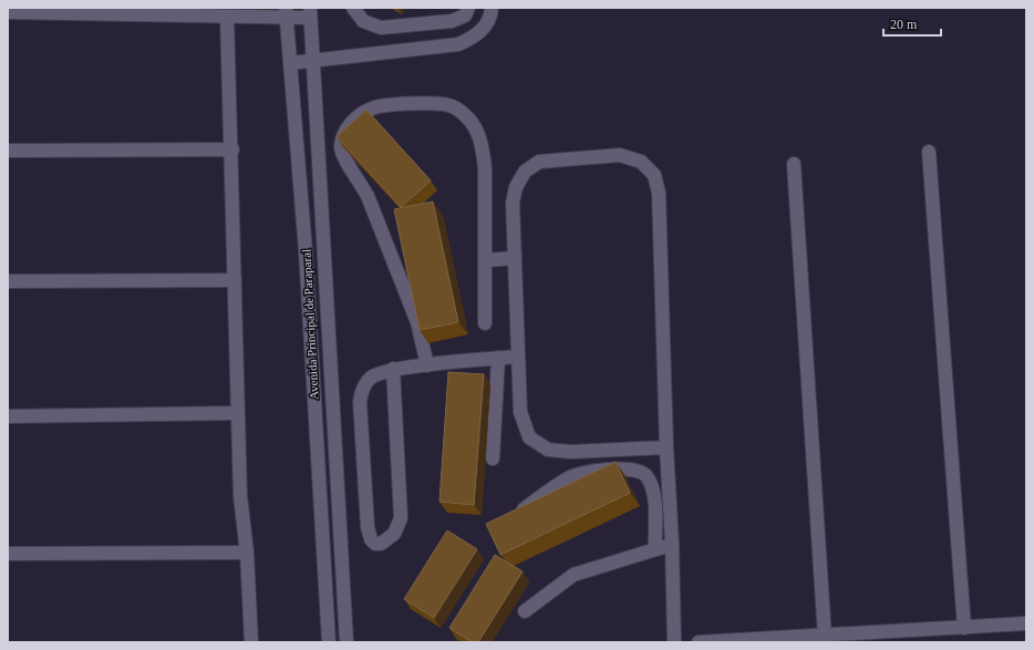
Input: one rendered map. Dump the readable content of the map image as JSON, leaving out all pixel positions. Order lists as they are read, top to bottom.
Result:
{
  "streets": {
    "street": ["Avenida Principal de Paraparal"]
  },
  "scale_bar": "20 m"
}
